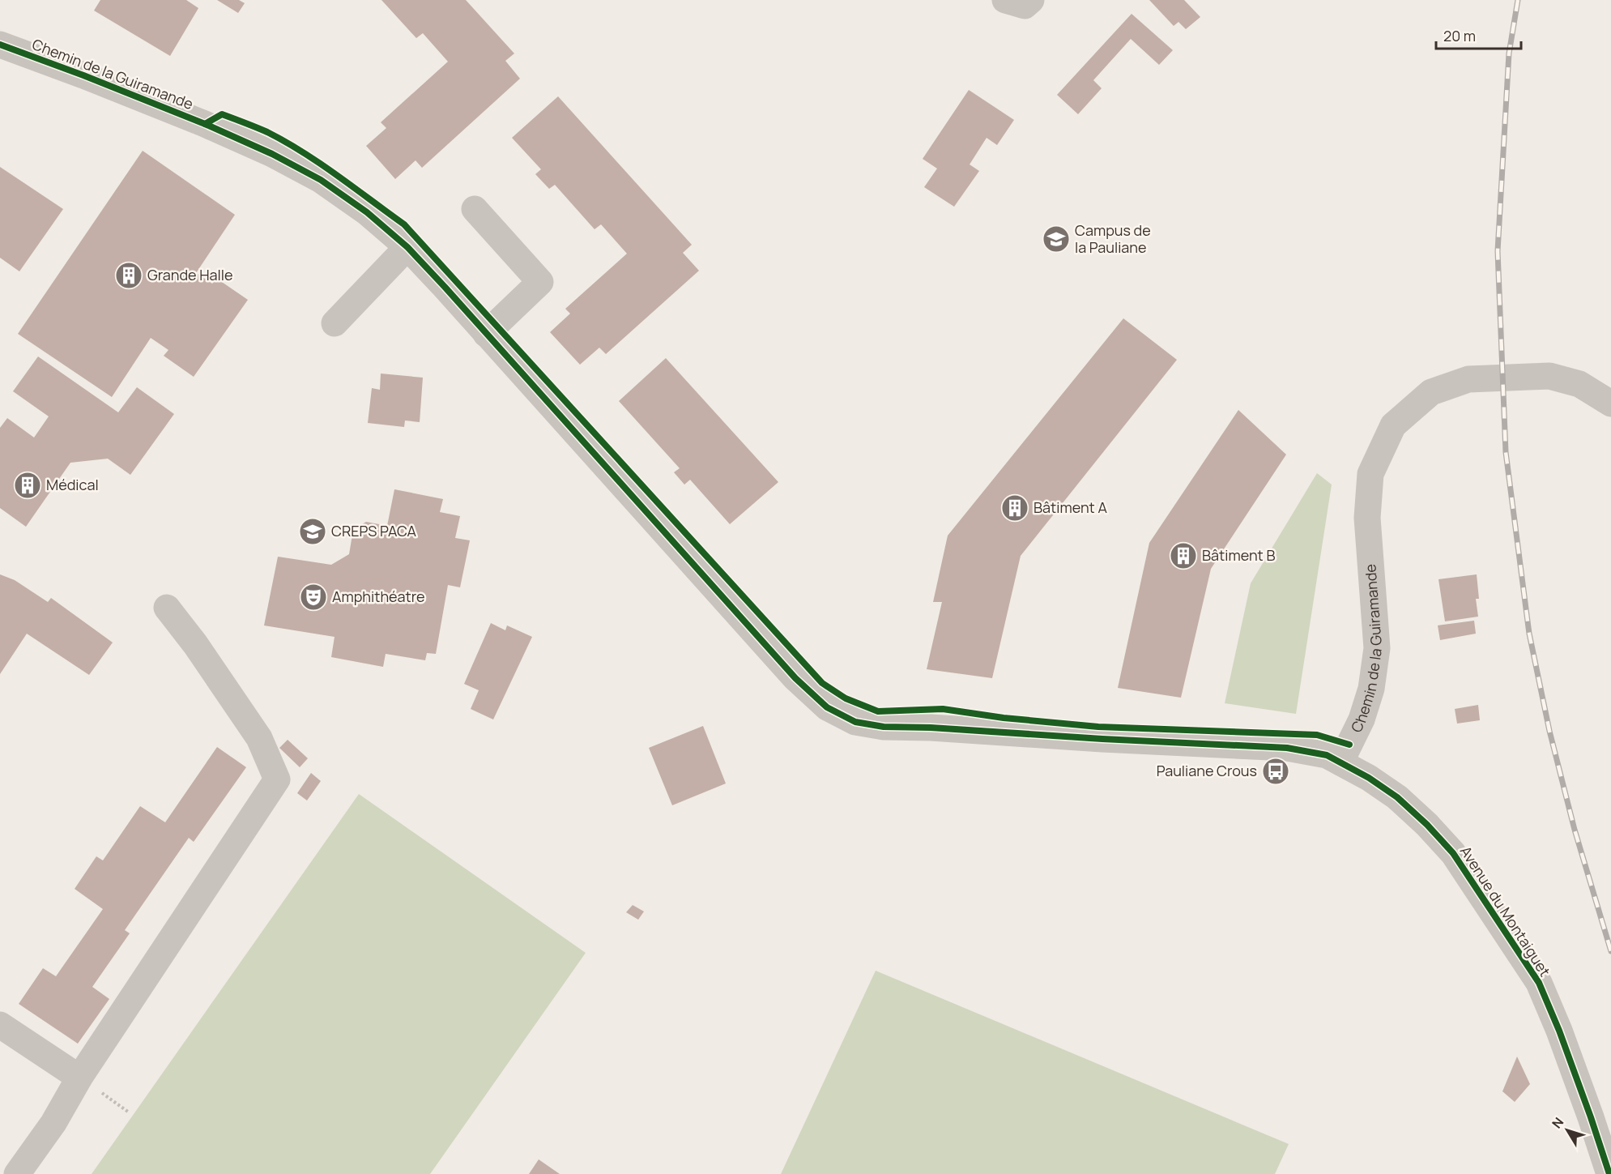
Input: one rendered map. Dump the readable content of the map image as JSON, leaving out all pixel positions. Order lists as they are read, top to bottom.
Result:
{
  "streets": {
    "street": ["Chemin de la Guiramande", "Avenue du Montaiguet"]
  },
  "crossings": [
    ["Chemin de la Guiramande", "Avenue du Montaiguet"]
  ],
  "places": {
    "school or university": ["Campus de la Pauliane", "CREPS PACA"],
    "building": [
      "Grande Halle",
      "Médical",
      "Bâtiment A",
      "Bâtiment B"
    ],
    "theatre": ["Amphithéatre"],
    "bus stop": ["Pauliane Crous"]
  },
  "scale_bar": "20 m",
  "north": "top left"
}
